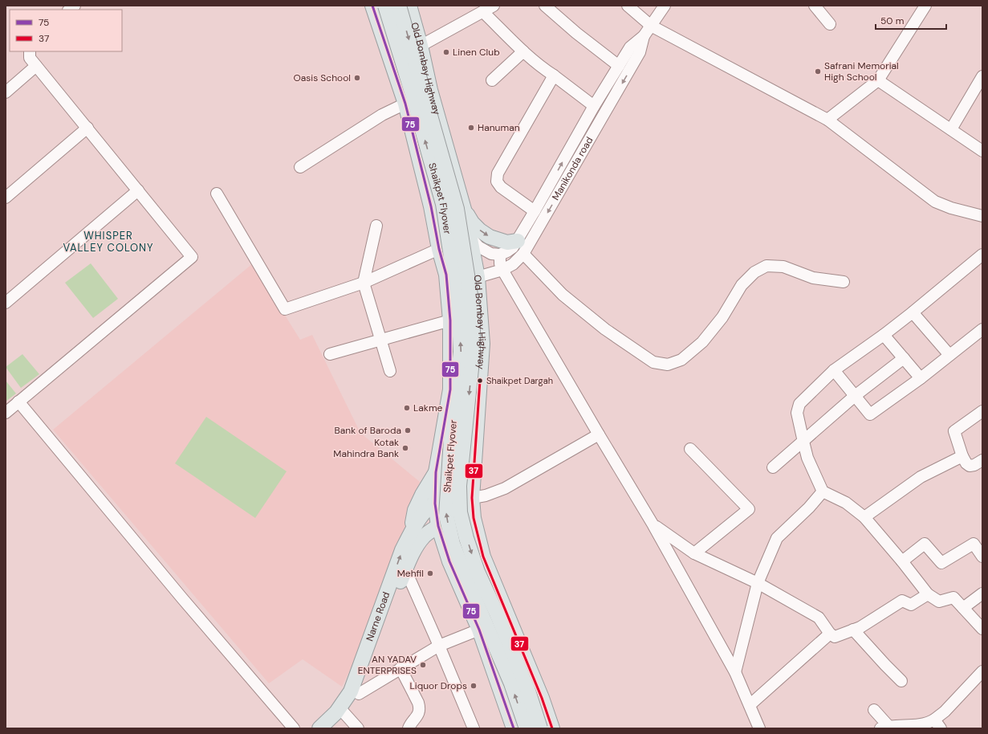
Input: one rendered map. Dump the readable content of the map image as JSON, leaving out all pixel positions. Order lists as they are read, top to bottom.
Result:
{
  "streets": {
    "main road": ["Old Bombay Highway", "Shaikpet Flyover", "Narne Road"],
    "street": ["Manikonda road"]
  },
  "crossings": [
    ["Old Bombay Highway", "Manikonda road"]
  ],
  "districts": ["WHISPER VALLEY COLONY"],
  "places": [
    "Linen Club",
    "Safrani Memorial High School",
    "Oasis School",
    "Hanuman",
    "Shaikpet Dargah",
    "Lakme",
    "Bank of Baroda",
    "Kotak Mahindra Bank",
    "Mehfil",
    "AN YADAV ENTERPRISES",
    "Liquor Drops"
  ],
  "lines": ["transit line 75", "transit line 37"],
  "legend": ["75", "37"],
  "scale_bar": "50 m"
}
